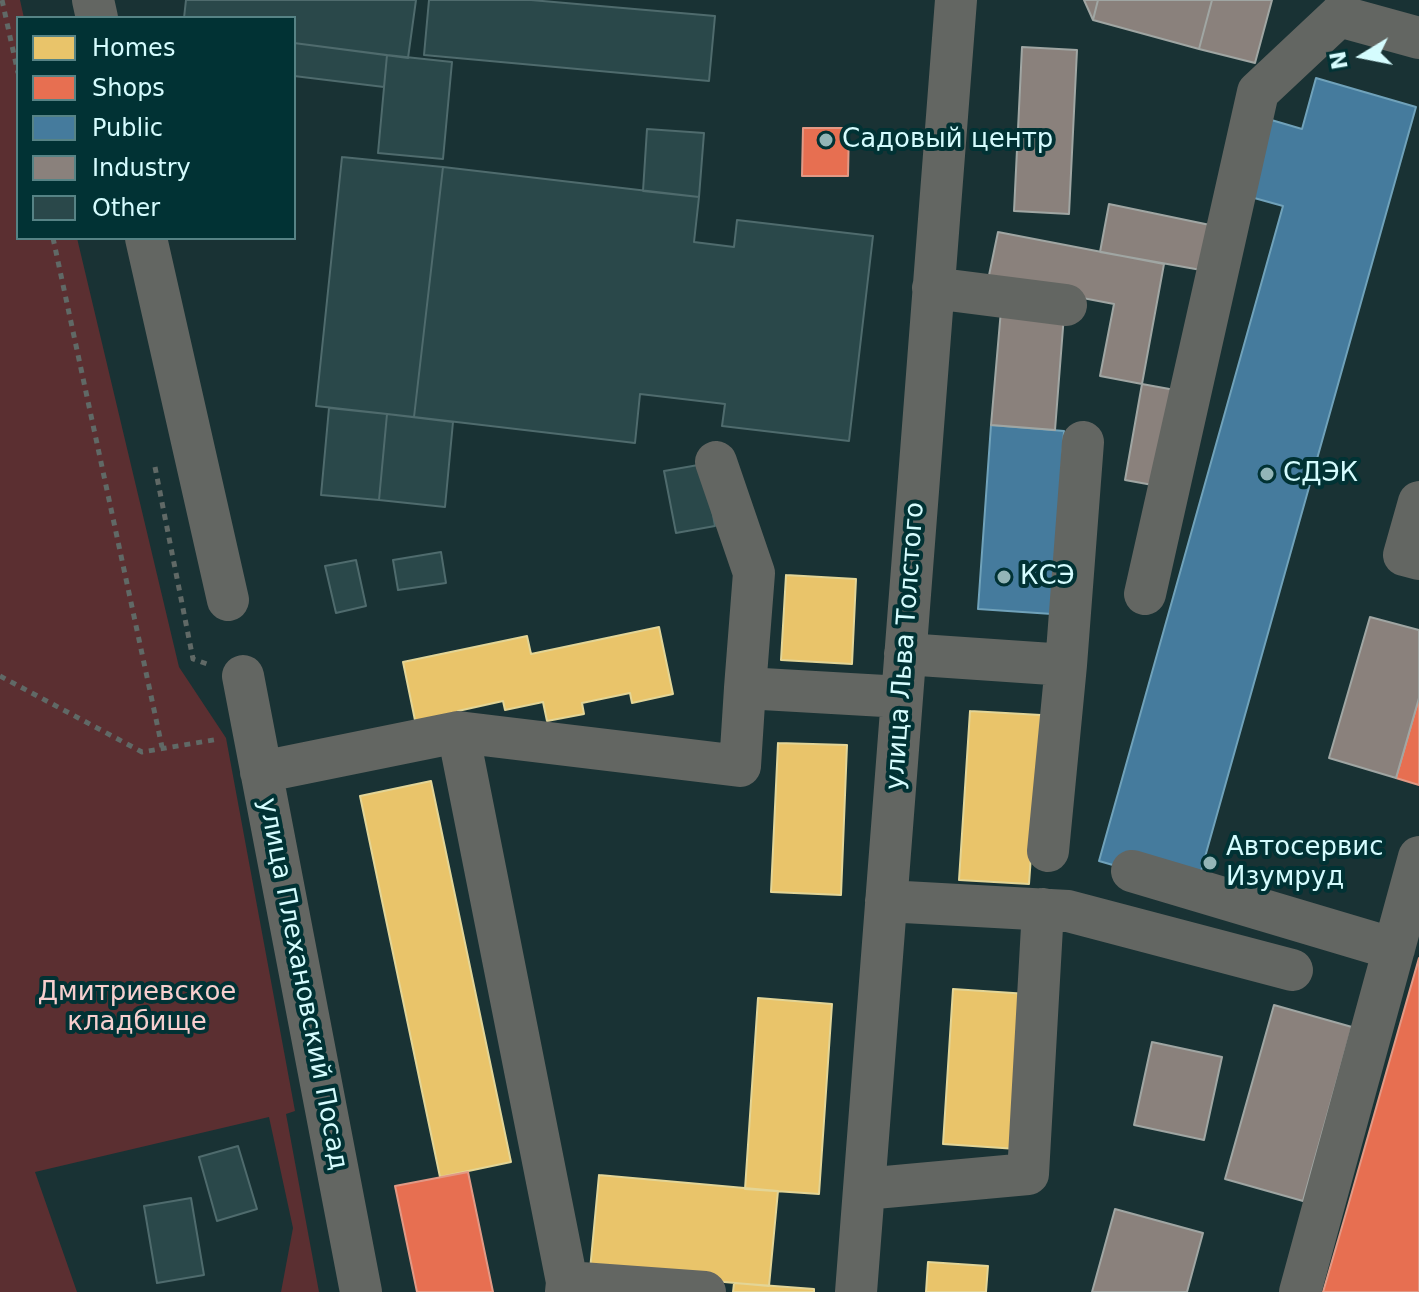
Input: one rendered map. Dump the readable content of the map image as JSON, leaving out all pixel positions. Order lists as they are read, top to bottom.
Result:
{
  "streets": {
    "street": ["улица Льва Толстого", "улица Плехановский Посад"]
  },
  "parks": ["Дмитриевское кладбище"],
  "places": [
    "Садовый центр",
    "СДЭК",
    "КСЭ",
    "Автосервис Изумруд"
  ],
  "legend": [
    "Homes",
    "Shops",
    "Public",
    "Industry",
    "Other"
  ],
  "north": "left"
}
